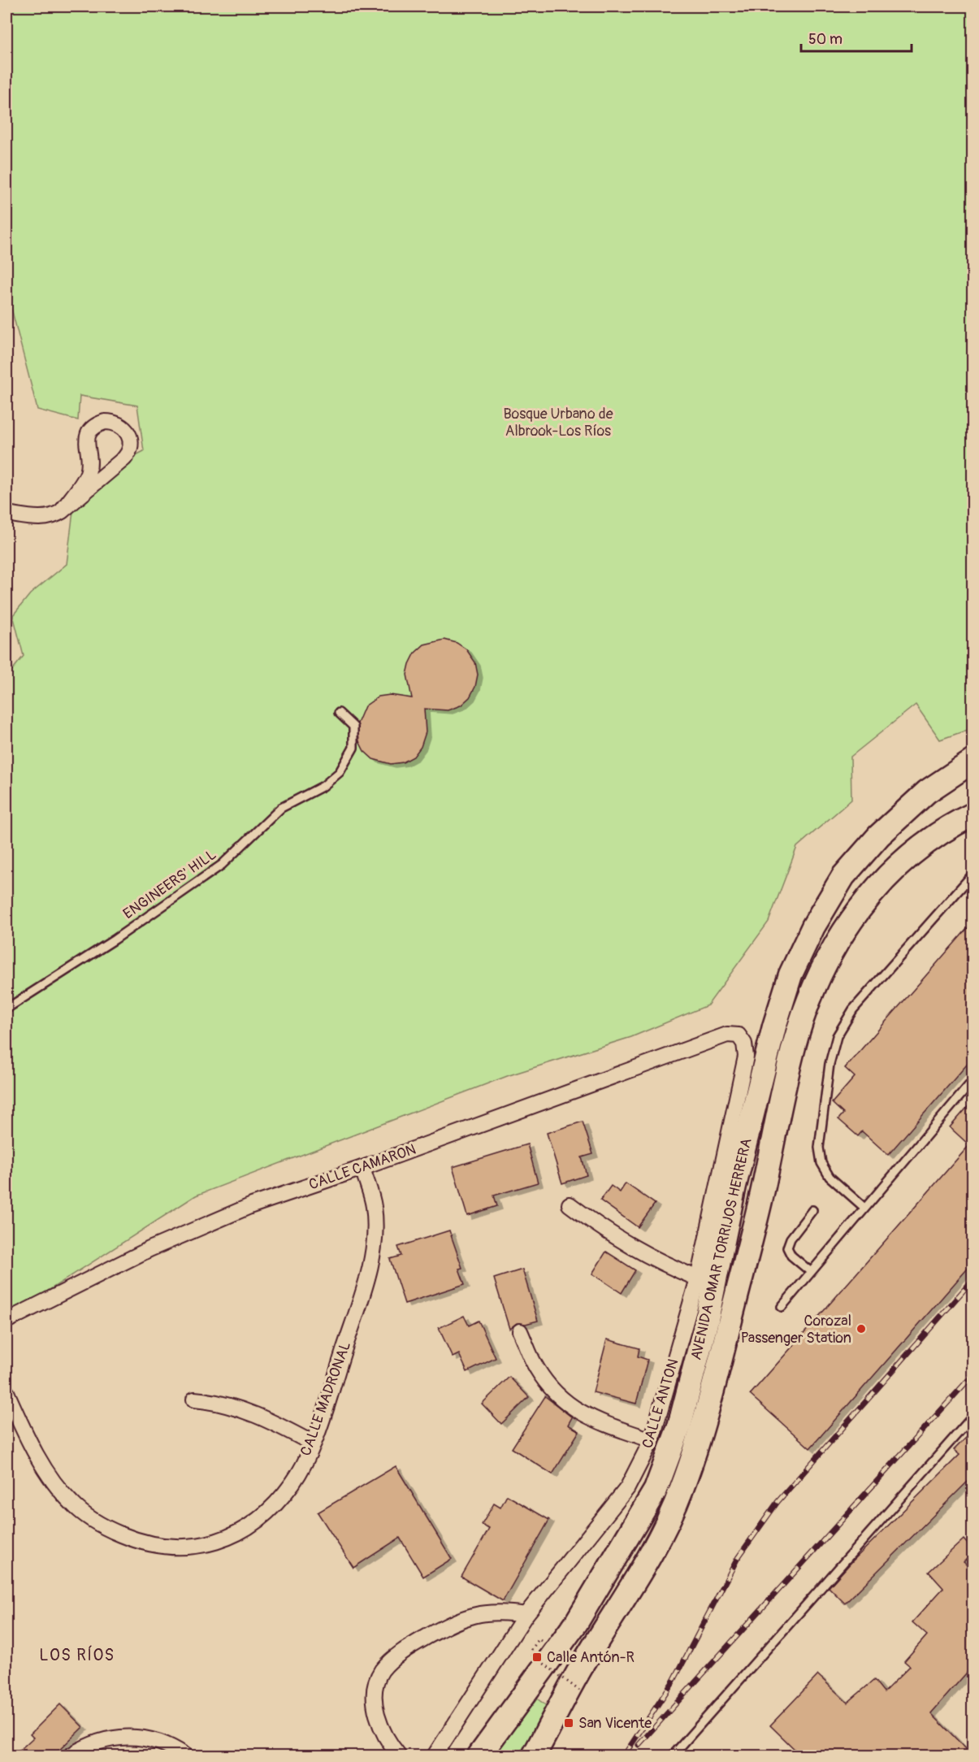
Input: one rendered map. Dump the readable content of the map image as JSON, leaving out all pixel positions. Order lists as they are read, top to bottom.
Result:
{
  "streets": {
    "main road": ["AVENIDA OMAR TORRIJOS HERRERA"],
    "street": ["CALLE CAMARON", "CALLE MADRONAL", "CALLE ANTON"],
    "lane": ["ENGINEERS' HILL"]
  },
  "crossings": [
    ["CALLE CAMARON", "CALLE MADRONAL"],
    ["CALLE CAMARON", "CALLE ANTON"]
  ],
  "districts": ["LOS RÍOS"],
  "parks": ["Bosque Urbano de Albrook-Los Ríos"],
  "places": {
    "other": ["Corozal Passenger Station"],
    "transit": ["Calle Antón-R", "San Vicente"]
  },
  "scale_bar": "50 m"
}
